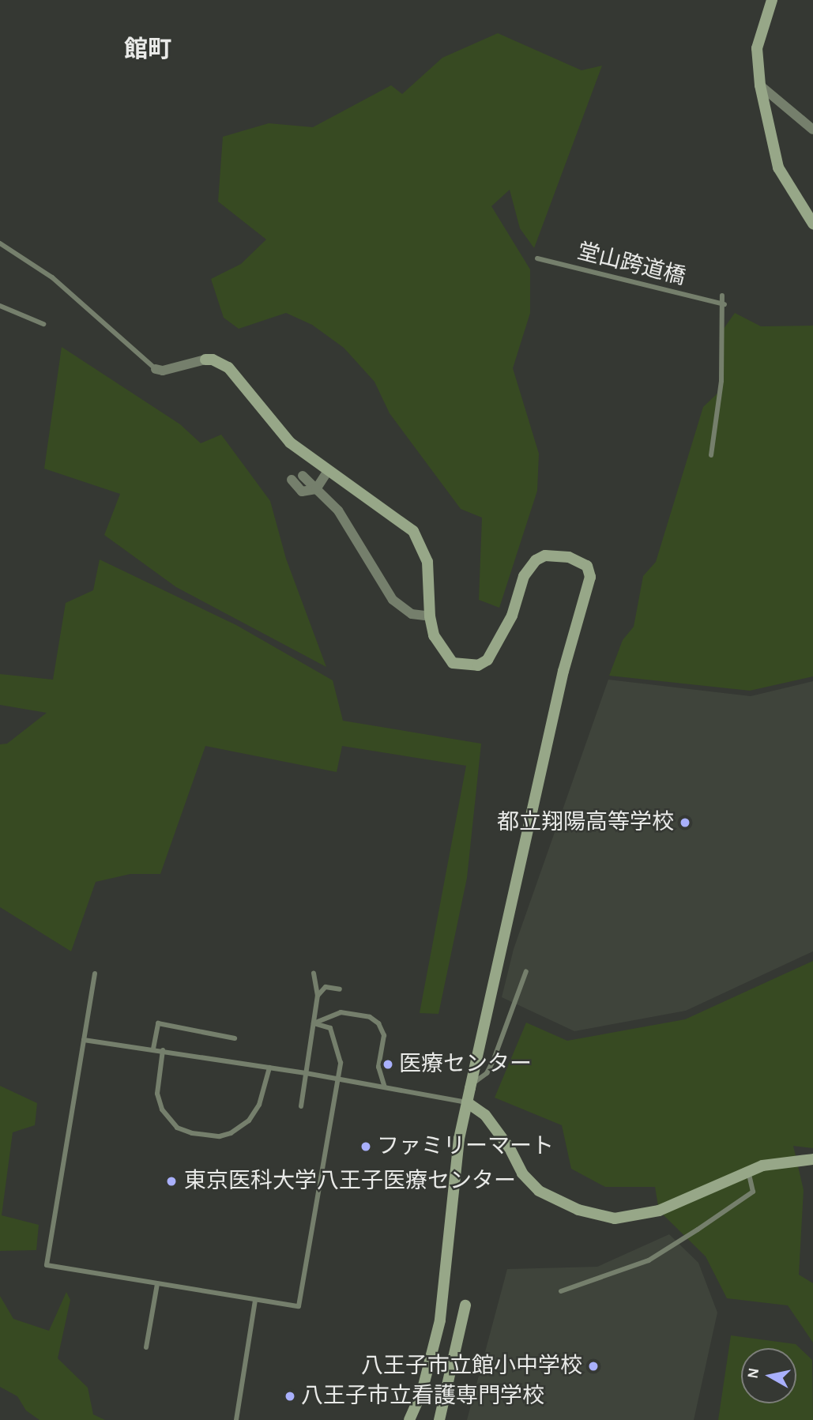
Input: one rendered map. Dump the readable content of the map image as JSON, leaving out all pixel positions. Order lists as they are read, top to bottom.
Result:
{
  "streets": {
    "lane": ["堂山跨道橋"]
  },
  "districts": ["館町"],
  "places": [
    "都立翔陽高等学校",
    "医療センター",
    "ファミリーマート",
    "東京医科大学八王子医療センター",
    "八王子市立館小中学校",
    "八王子市立看護専門学校"
  ],
  "north": "left"
}
